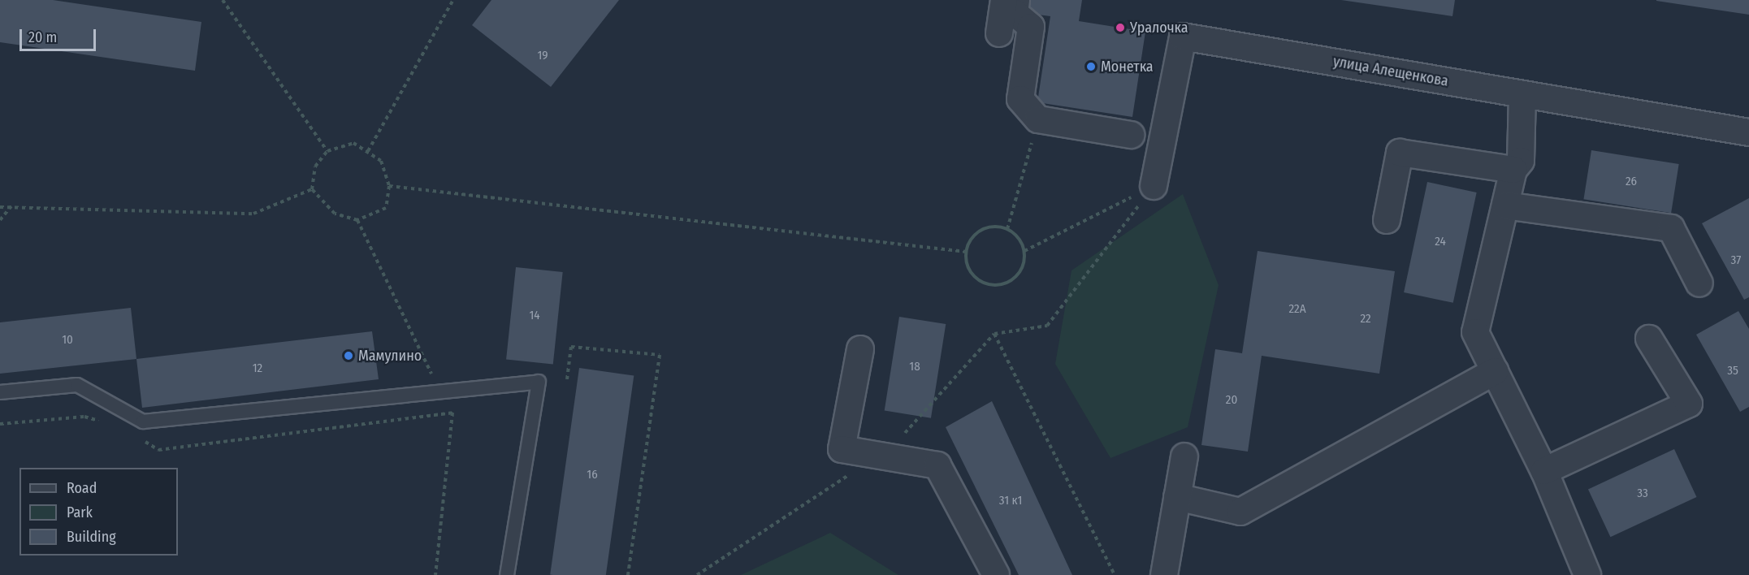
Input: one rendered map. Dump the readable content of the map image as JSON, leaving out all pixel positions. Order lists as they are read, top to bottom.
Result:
{
  "streets": {
    "street": ["улица Алещенкова"]
  },
  "places": ["Уралочка", "Монетка", "Мамулино"],
  "house_numbers": [
    "19",
    "26",
    "24",
    "37",
    "22А",
    "14",
    "22",
    "10",
    "18",
    "12",
    "35",
    "20",
    "16",
    "33",
    "31 к1"
  ],
  "legend": ["Road", "Park", "Building"],
  "scale_bar": "20 m"
}
